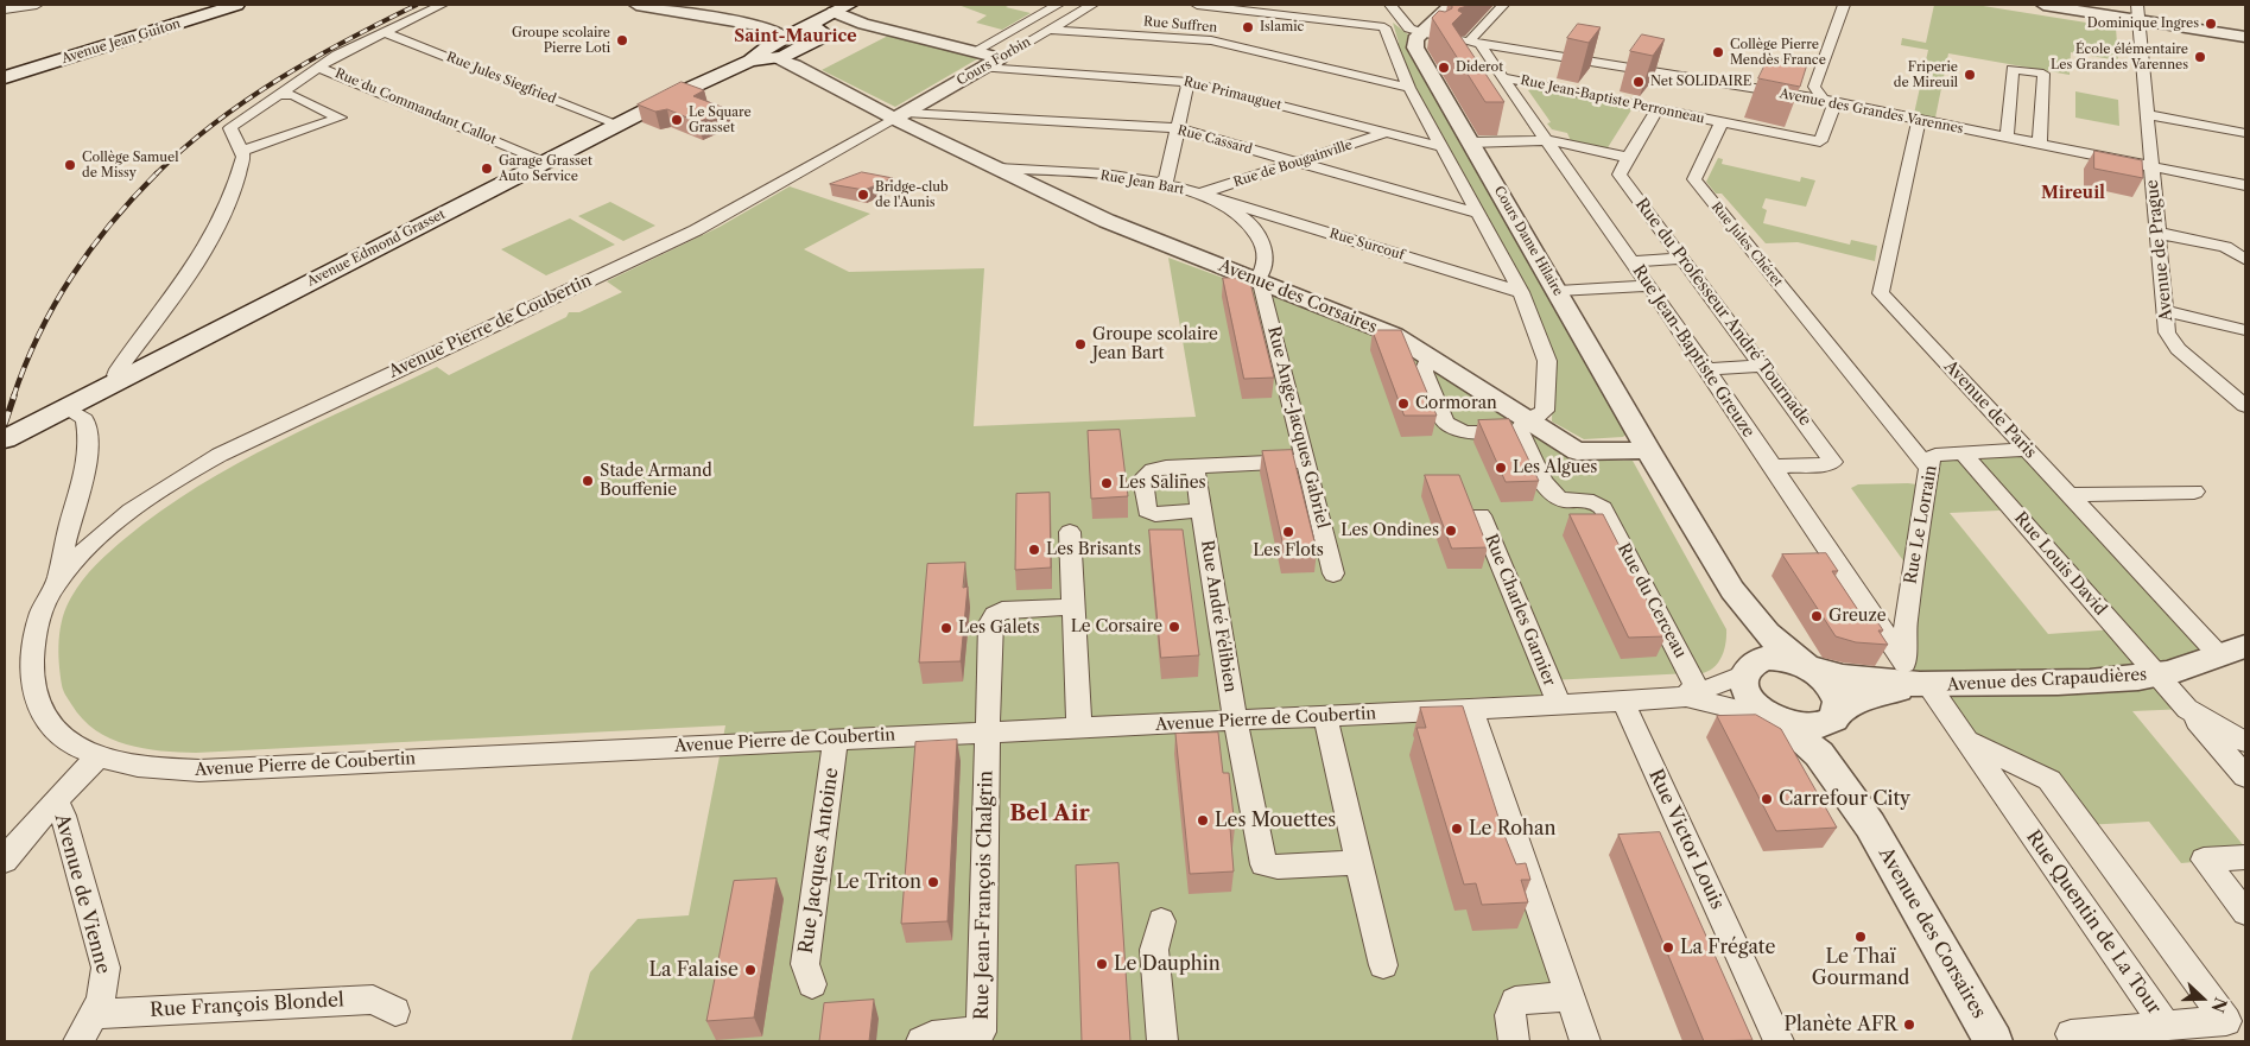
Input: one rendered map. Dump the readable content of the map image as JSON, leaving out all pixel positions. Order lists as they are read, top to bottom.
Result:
{
  "streets": {
    "main road": ["Avenue Jean Guiton", "Avenue Edmond Grasset"],
    "street": [
      "Rue Suffren",
      "Cours Forbin",
      "Rue Jules Siegfried",
      "Rue Primauguet",
      "Rue Jean-Baptiste Perronneau",
      "Rue du Commandant Callot",
      "Avenue des Grandes Varennes",
      "Rue Cassard",
      "Rue de Bougainville",
      "Rue Jean Bart",
      "Cours Dame Hilaire",
      "Rue Surcouf",
      "Rue Jules Chéret",
      "Avenue de Prague",
      "Avenue des Corsaires",
      "Rue du Professeur André Tournade",
      "Avenue Pierre de Coubertin",
      "Rue Jean-Baptiste Greuze",
      "Avenue de Paris",
      "Rue Ange-Jacques Gabriel",
      "Rue Le Lorrain",
      "Rue Louis David",
      "Rue du Cerceau",
      "Rue Charles Garnier",
      "Rue André Félibien",
      "Avenue des Crapaudières",
      "Rue Victor Louis",
      "Rue Jacques Antoine",
      "Avenue de Vienne",
      "Rue Jean-François Chalgrin",
      "Rue Quentin de La Tour",
      "Rue François Blondel"
    ]
  },
  "crossings": [
    ["Rue Suffren", "Cours Forbin"],
    ["Rue Suffren", "Cours Dame Hilaire"],
    ["Cours Forbin", "Rue Primauguet"],
    ["Cours Forbin", "Rue Cassard"],
    ["Cours Forbin", "Avenue des Corsaires"],
    ["Cours Forbin", "Avenue Pierre de Coubertin"],
    ["Rue Jules Siegfried", "Avenue Edmond Grasset"],
    ["Rue Primauguet", "Rue de Bougainville"],
    ["Rue Primauguet", "Cours Dame Hilaire"],
    ["Rue Jean-Baptiste Perronneau", "Rue Jules Chéret"],
    ["Rue Jean-Baptiste Perronneau", "Rue du Professeur André Tournade"],
    ["Rue Jean-Baptiste Perronneau", "Rue Jean-Baptiste Greuze"],
    ["Rue du Commandant Callot", "Avenue Edmond Grasset"],
    ["Avenue des Grandes Varennes", "Avenue de Prague"],
    ["Avenue des Grandes Varennes", "Rue Jean-Baptiste Greuze"],
    ["Avenue des Grandes Varennes", "Avenue de Paris"],
    ["Rue Cassard", "Rue de Bougainville"],
    ["Rue Cassard", "Cours Dame Hilaire"],
    ["Rue Cassard", "Avenue des Corsaires"],
    ["Rue Cassard", "Avenue Pierre de Coubertin"],
    ["Rue de Bougainville", "Rue Jean Bart"],
    ["Rue de Bougainville", "Rue Surcouf"],
    ["Rue Jean Bart", "Rue Surcouf"],
    ["Rue Jean Bart", "Avenue des Corsaires"],
    ["Rue Jean Bart", "Rue Ange-Jacques Gabriel"],
    ["Cours Dame Hilaire", "Rue Surcouf"],
    ["Cours Dame Hilaire", "Avenue des Corsaires"],
    ["Cours Dame Hilaire", "Rue du Cerceau"],
    ["Rue Jules Chéret", "Rue Le Lorrain"],
    ["Avenue Edmond Grasset", "Avenue des Corsaires"],
    ["Avenue des Corsaires", "Avenue Pierre de Coubertin"],
    ["Avenue des Corsaires", "Rue Ange-Jacques Gabriel"],
    ["Avenue des Corsaires", "Rue du Cerceau"],
    ["Avenue des Corsaires", "Avenue des Crapaudières"],
    ["Rue du Professeur André Tournade", "Rue Jean-Baptiste Greuze"],
    ["Avenue Pierre de Coubertin", "Rue du Cerceau"],
    ["Avenue Pierre de Coubertin", "Rue Charles Garnier"],
    ["Avenue Pierre de Coubertin", "Rue André Félibien"],
    ["Avenue Pierre de Coubertin", "Avenue des Crapaudières"],
    ["Avenue Pierre de Coubertin", "Rue Victor Louis"],
    ["Avenue Pierre de Coubertin", "Rue Jacques Antoine"],
    ["Avenue Pierre de Coubertin", "Avenue de Vienne"],
    ["Avenue Pierre de Coubertin", "Rue Jean-François Chalgrin"],
    ["Rue Jean-Baptiste Greuze", "Rue Le Lorrain"],
    ["Rue Jean-Baptiste Greuze", "Avenue des Crapaudières"],
    ["Rue Jean-Baptiste Greuze", "Rue Quentin de La Tour"],
    ["Avenue de Paris", "Rue Le Lorrain"],
    ["Avenue de Paris", "Avenue des Crapaudières"],
    ["Rue Le Lorrain", "Rue Louis David"],
    ["Rue Le Lorrain", "Avenue des Crapaudières"],
    ["Rue Le Lorrain", "Rue Quentin de La Tour"],
    ["Rue Louis David", "Avenue des Crapaudières"],
    ["Avenue des Crapaudières", "Rue Quentin de La Tour"],
    ["Avenue de Vienne", "Rue François Blondel"]
  ],
  "districts": ["Saint-Maurice", "Mireuil", "Bel Air"],
  "places": [
    "Dominique Ingres",
    "Islamic",
    "Groupe scolaire Pierre Loti",
    "Collège Pierre Mendès France",
    "École élémentaire Les Grandes Varennes",
    "Diderot",
    "Friperie de Mireuil",
    "Net SOLIDAIRE",
    "Le Square Grasset",
    "Collège Samuel de Missy",
    "Garage Grasset Auto Service",
    "Bridge-club de l'Aunis",
    "Groupe scolaire Jean Bart",
    "Cormoran",
    "Les Algues",
    "Stade Armand Bouffenie",
    "Les Salines",
    "Les Ondines",
    "Les Flots",
    "Les Brisants",
    "Greuze",
    "Le Corsaire",
    "Les Galets",
    "Carrefour City",
    "Les Mouettes",
    "Le Rohan",
    "Le Triton",
    "Le Thaï Gourmand",
    "La Frégate",
    "Le Dauphin",
    "La Falaise",
    "Planète AFR"
  ],
  "north": "right"
}
